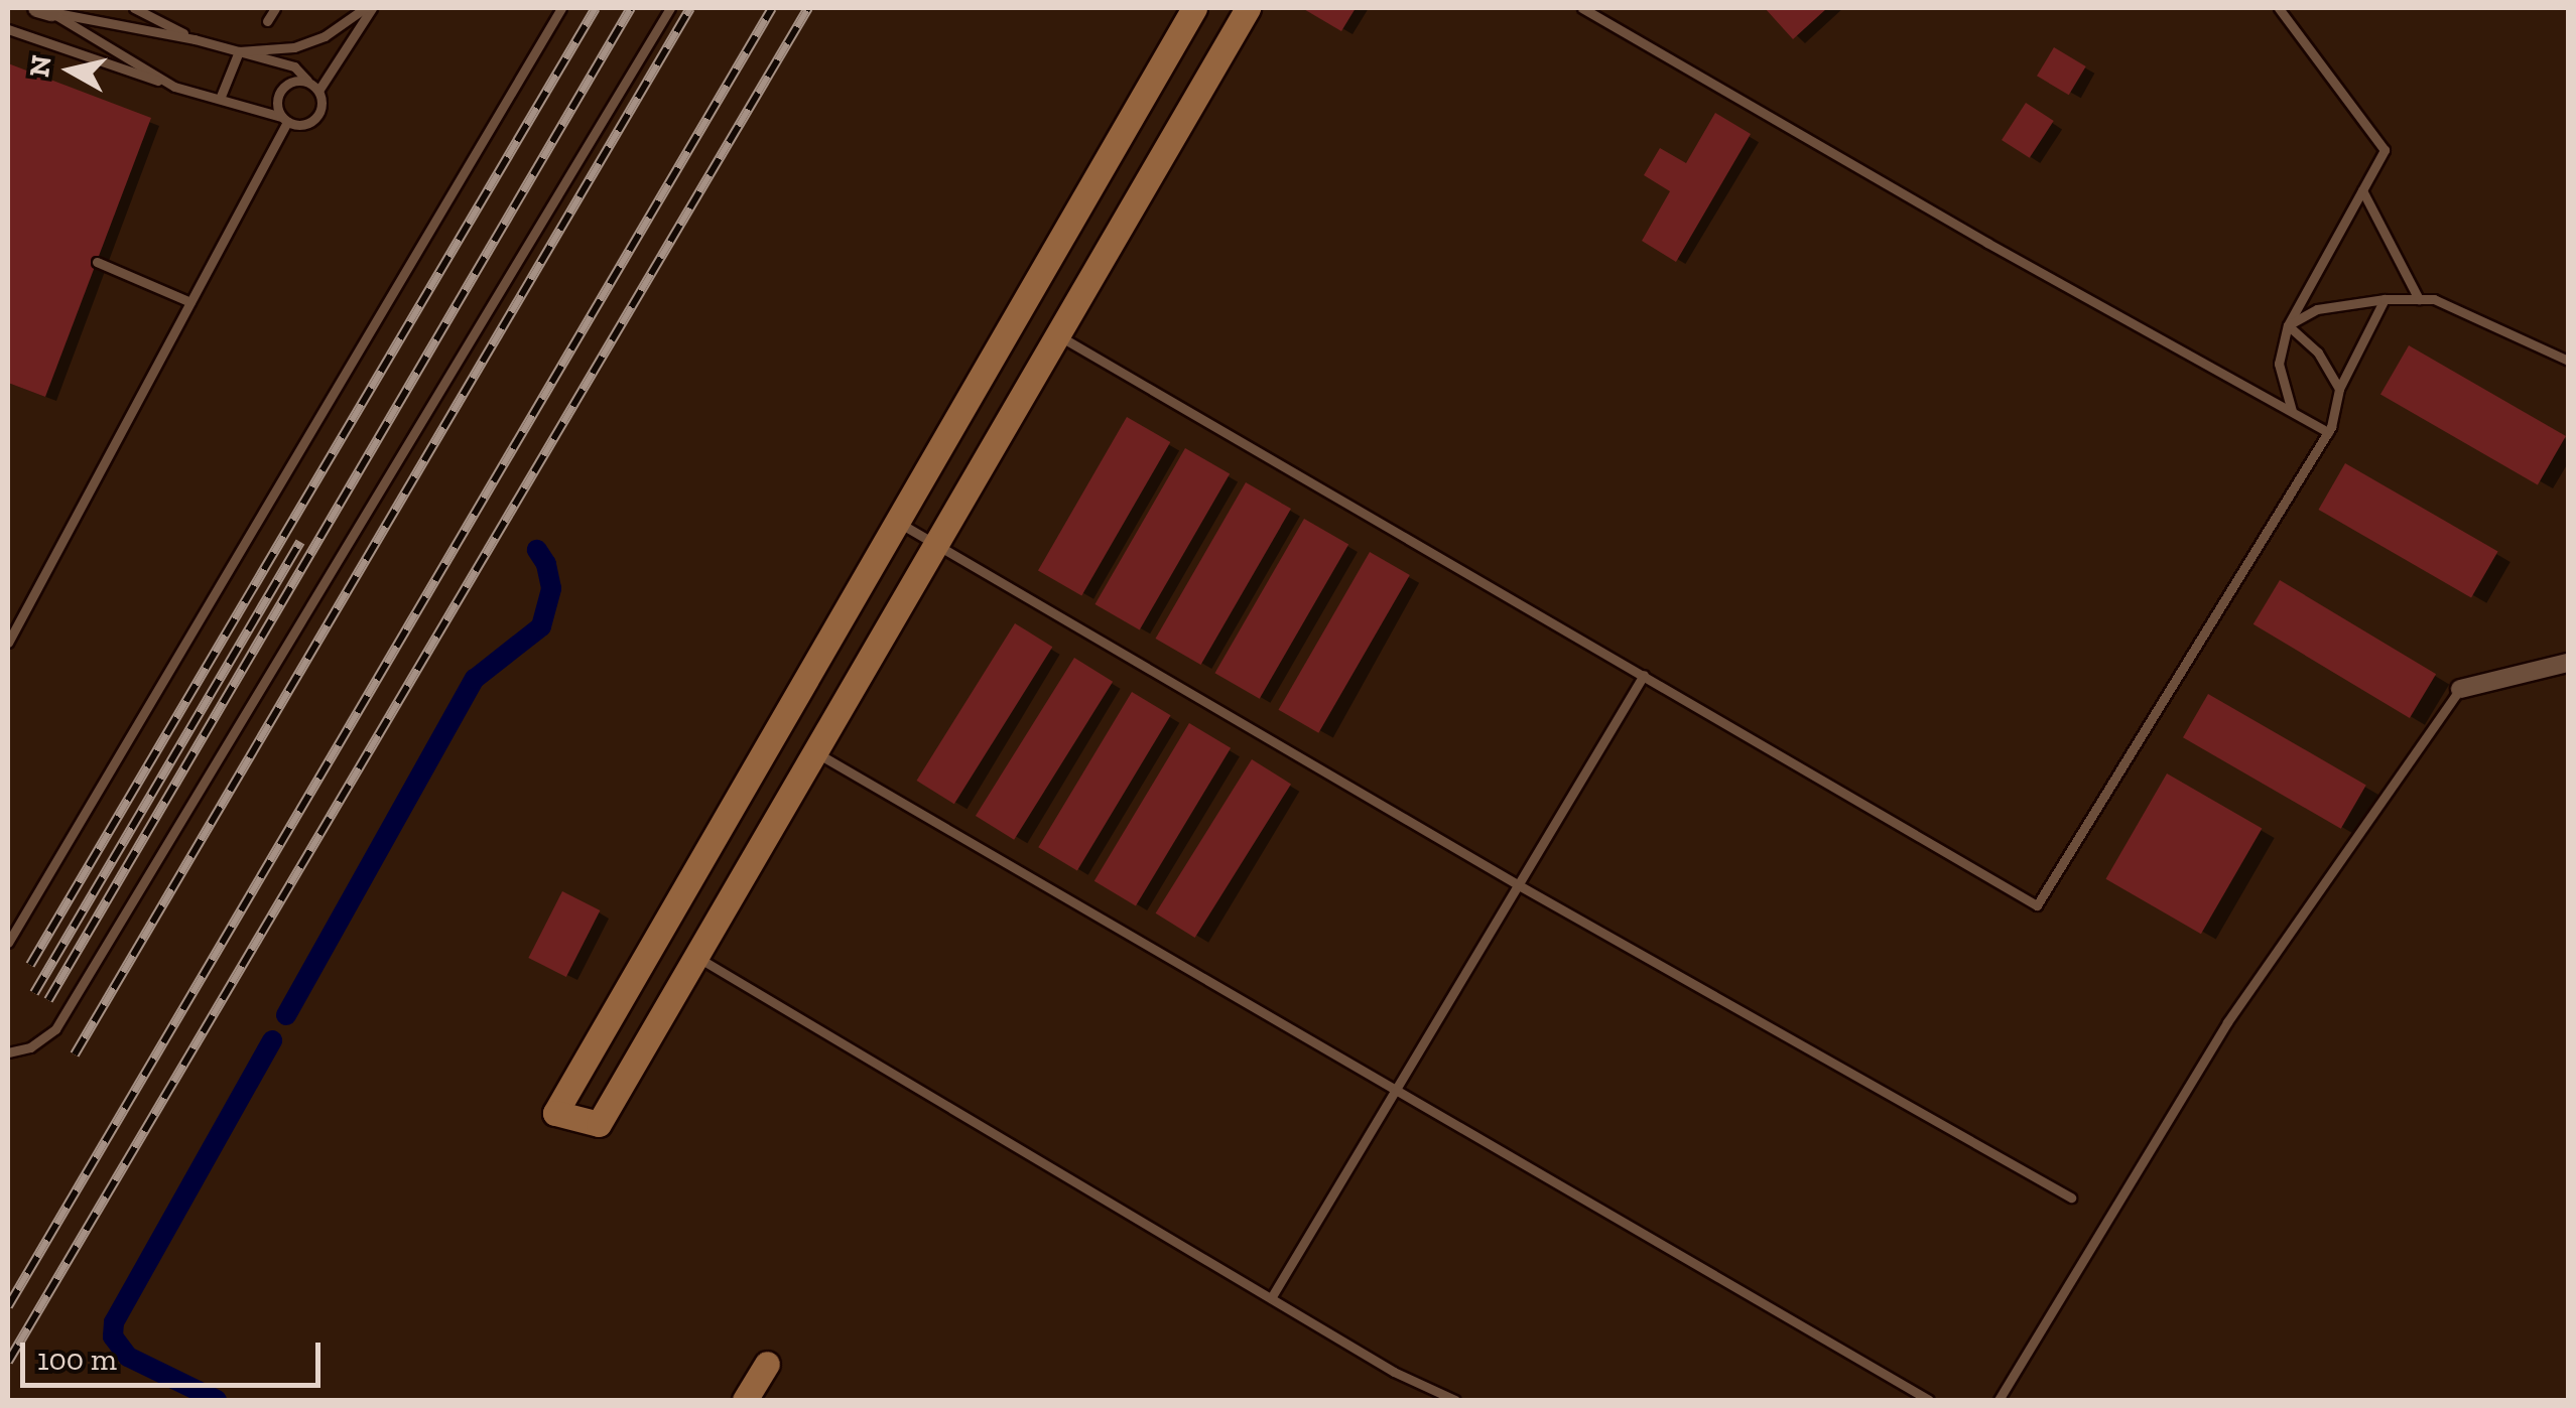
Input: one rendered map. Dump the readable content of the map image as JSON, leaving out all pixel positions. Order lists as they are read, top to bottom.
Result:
{
  "scale_bar": "100 m",
  "north": "left"
}
